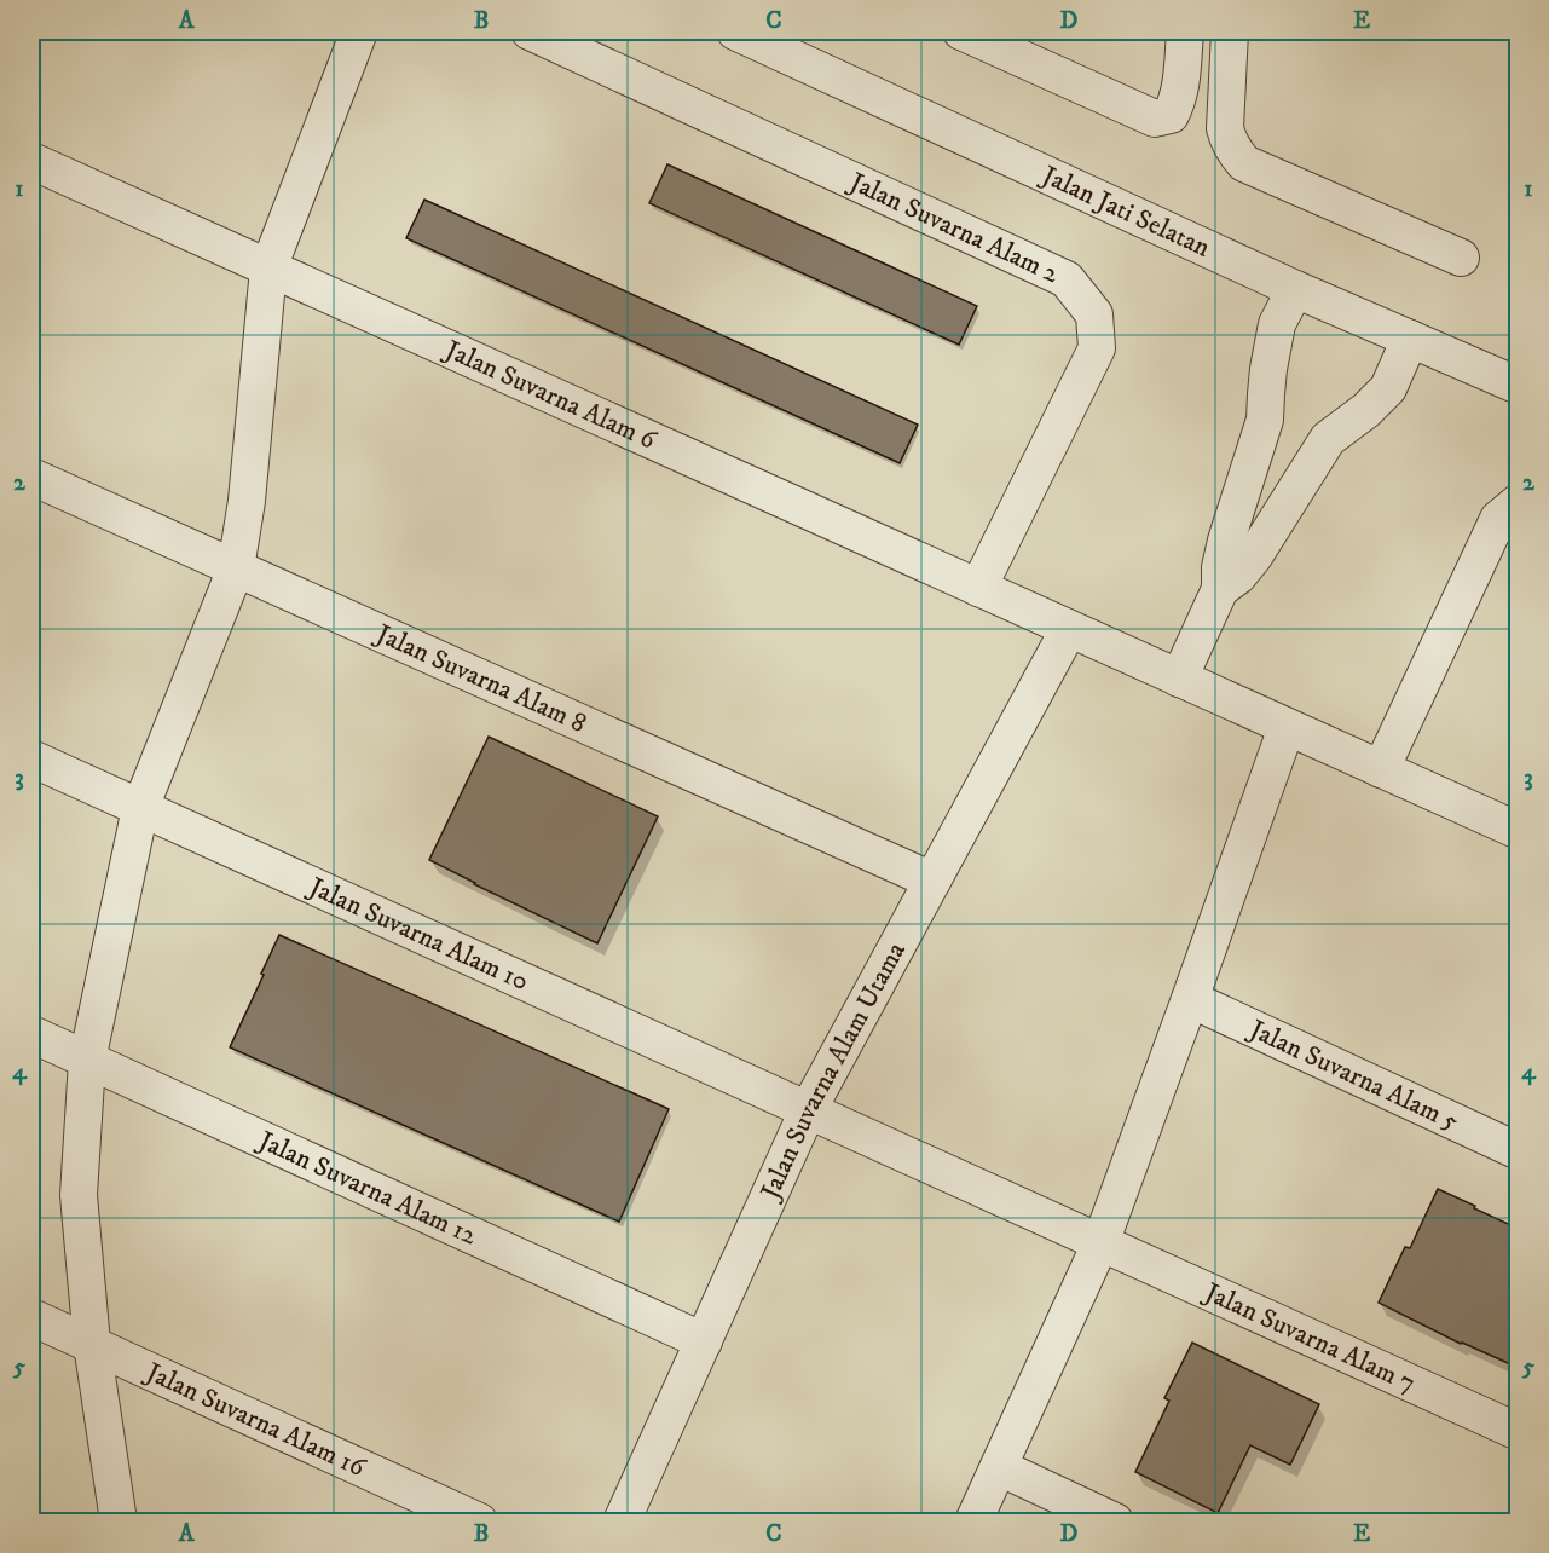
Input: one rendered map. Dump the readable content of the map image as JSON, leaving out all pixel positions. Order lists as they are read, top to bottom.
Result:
{
  "streets": {
    "street": [
      "Jalan Jati Selatan",
      "Jalan Suvarna Alam 2",
      "Jalan Suvarna Alam 6",
      "Jalan Suvarna Alam 8",
      "Jalan Suvarna Alam 10",
      "Jalan Suvarna Alam Utama",
      "Jalan Suvarna Alam 5",
      "Jalan Suvarna Alam 12",
      "Jalan Suvarna Alam 7",
      "Jalan Suvarna Alam 16"
    ]
  },
  "crossings": [
    ["Jalan Suvarna Alam 2", "Jalan Suvarna Alam 6"],
    ["Jalan Suvarna Alam 6", "Jalan Suvarna Alam Utama"],
    ["Jalan Suvarna Alam 8", "Jalan Suvarna Alam Utama"],
    ["Jalan Suvarna Alam 10", "Jalan Suvarna Alam Utama"],
    ["Jalan Suvarna Alam 10", "Jalan Suvarna Alam 7"],
    ["Jalan Suvarna Alam Utama", "Jalan Suvarna Alam 12"]
  ],
  "grid": {
    "columns": [
      "A",
      "B",
      "C",
      "D",
      "E"
    ],
    "rows": [
      "1",
      "2",
      "3",
      "4",
      "5"
    ]
  }
}
